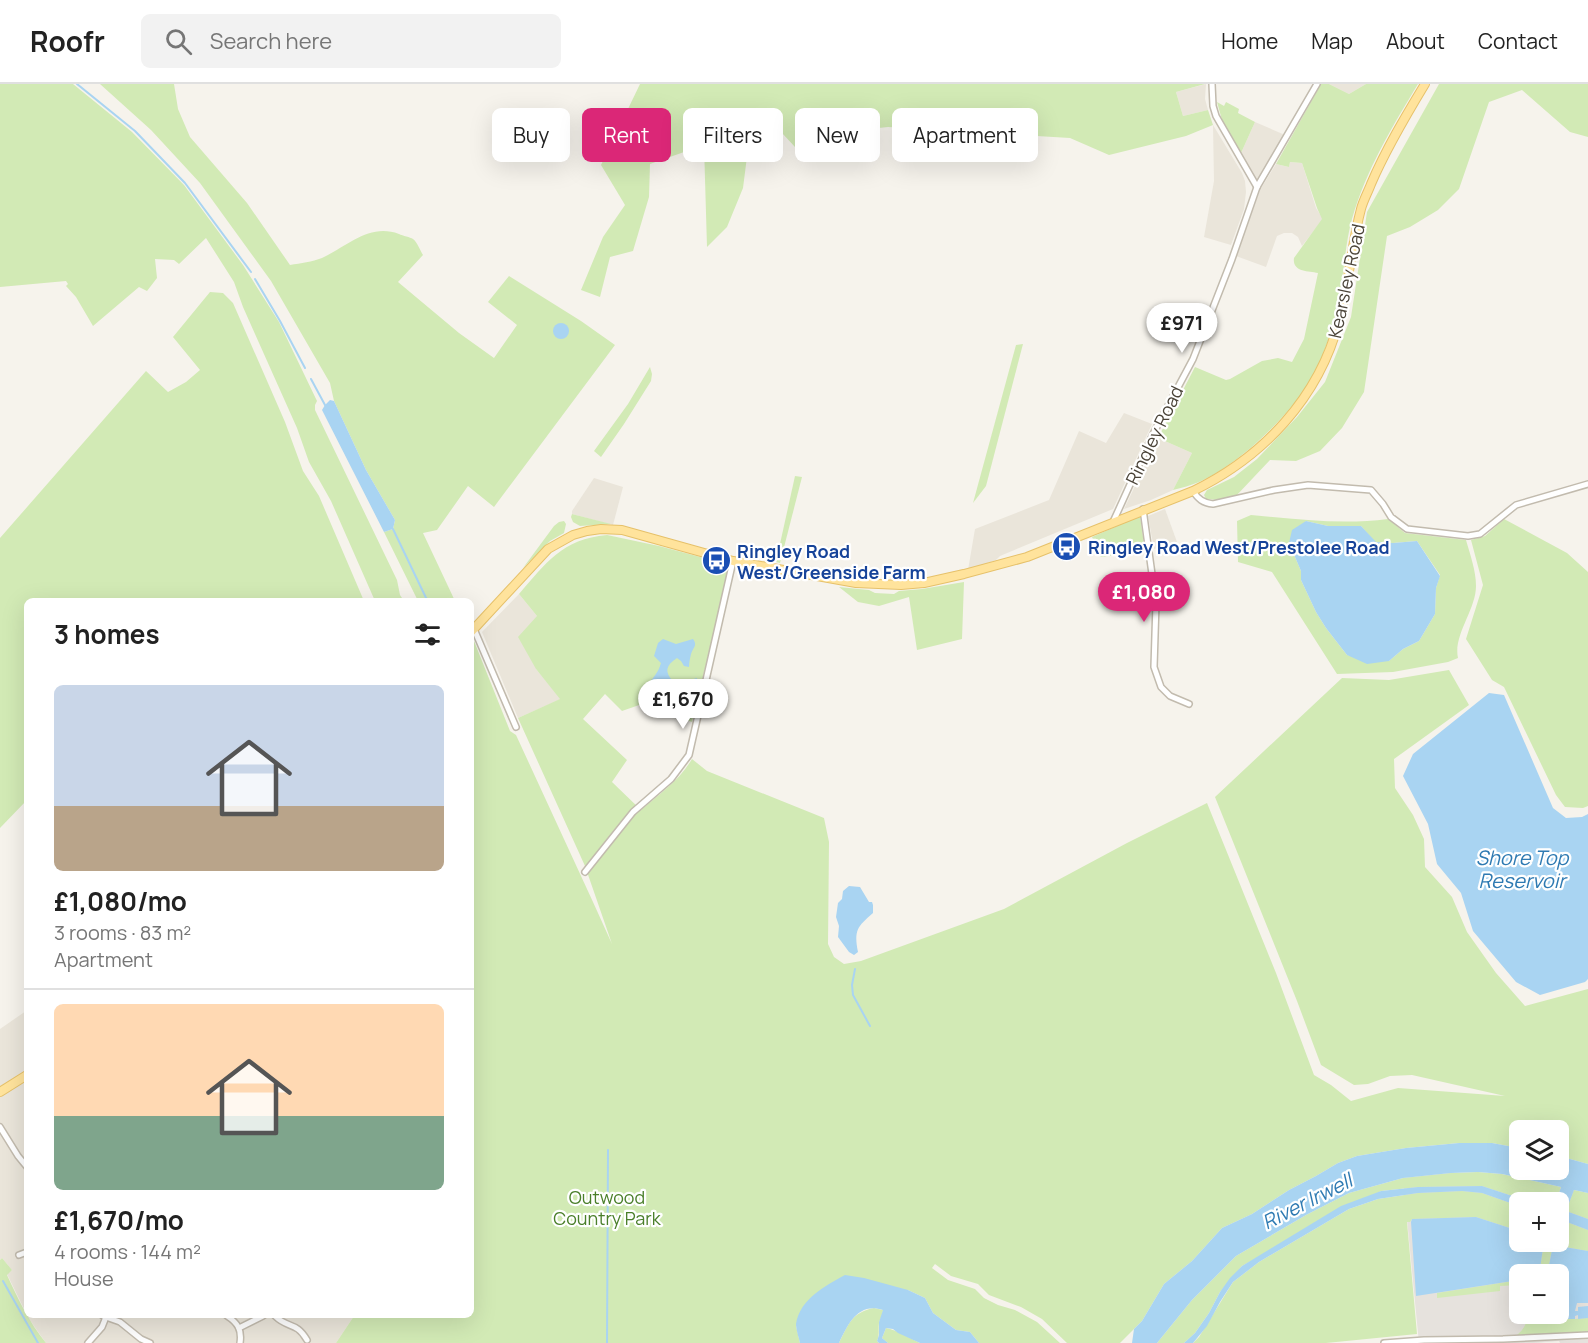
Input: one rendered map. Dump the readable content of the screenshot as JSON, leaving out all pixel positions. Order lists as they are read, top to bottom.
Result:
{
  "streets": {
    "main road": ["Kearsley Road"],
    "street": ["Ringley Road"]
  },
  "crossings": [
    ["Kearsley Road", "Ringley Road"]
  ],
  "water": ["Shore Top Reservoir", "River Irwell"],
  "parks": ["Outwood Country Park"],
  "places": {
    "bus stop": ["Ringley Road West/Prestolee Road", "Ringley Road West/Greenside Farm"]
  },
  "page": {
    "header": "Roofr",
    "search": "Search here",
    "nav": [
      "Home",
      "Map",
      "About",
      "Contact"
    ],
    "chip": [
      "Buy",
      "Rent",
      "Filters",
      "New",
      "Apartment"
    ],
    "price": ["£971", "£1,080", "£1,670"],
    "heading": "3 homes",
    "list": [
      {
        "name": "£1,080/mo",
        "note": "3 rooms · 83 m² · Apartment"
      },
      {
        "name": "£1,670/mo",
        "note": "4 rooms · 144 m² · House"
      }
    ],
    "map_buttons": ["+", "−"]
  }
}
